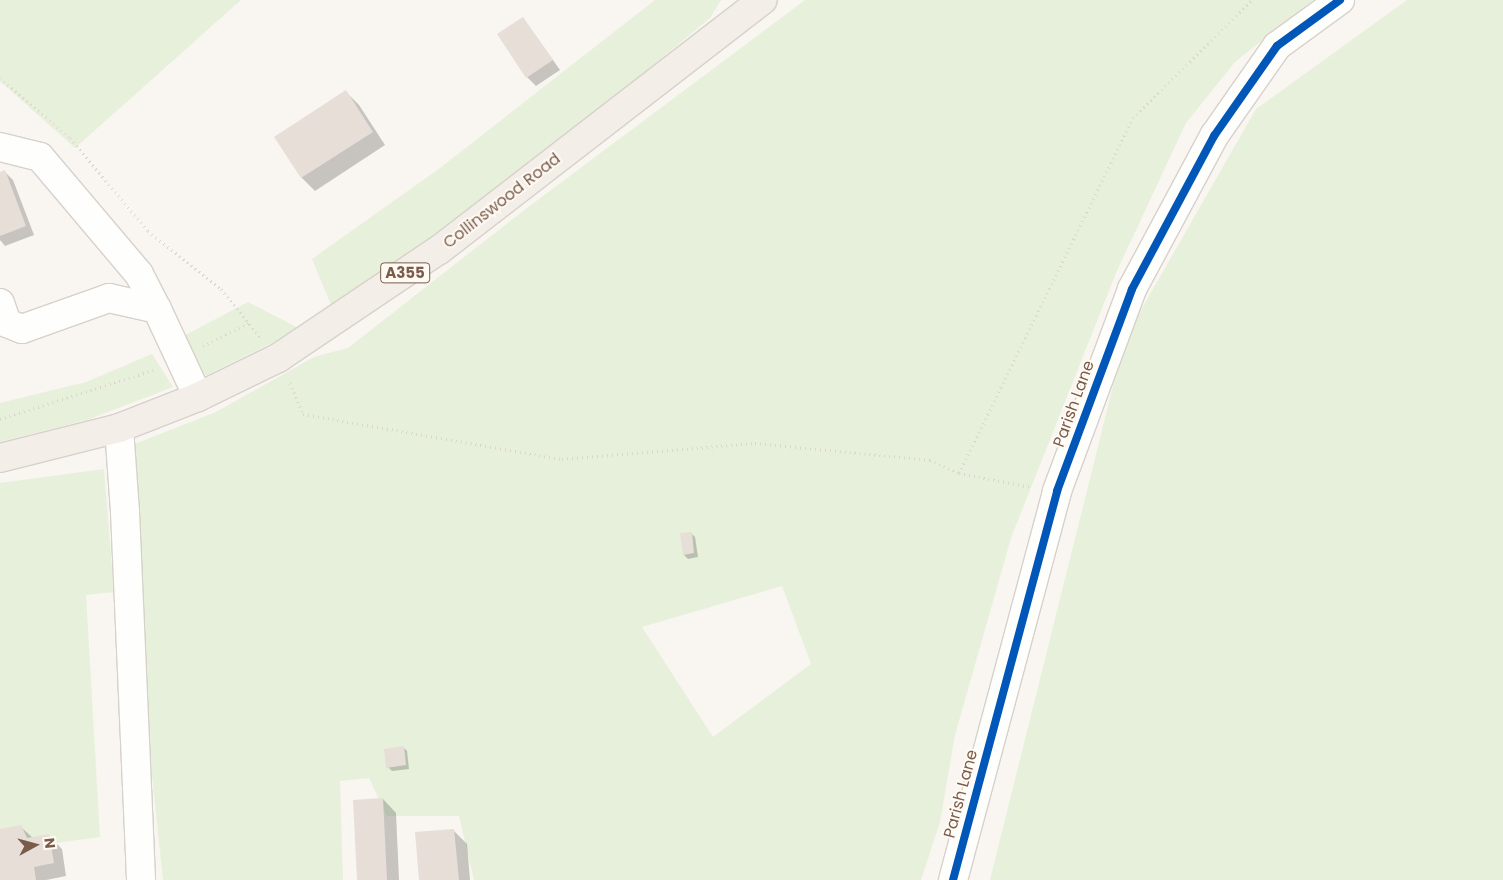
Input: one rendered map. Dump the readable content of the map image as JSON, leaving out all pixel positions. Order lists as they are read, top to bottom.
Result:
{
  "streets": {
    "main road": ["Collinswood Road", "A355"],
    "street": ["Parish Lane"]
  },
  "north": "right"
}
